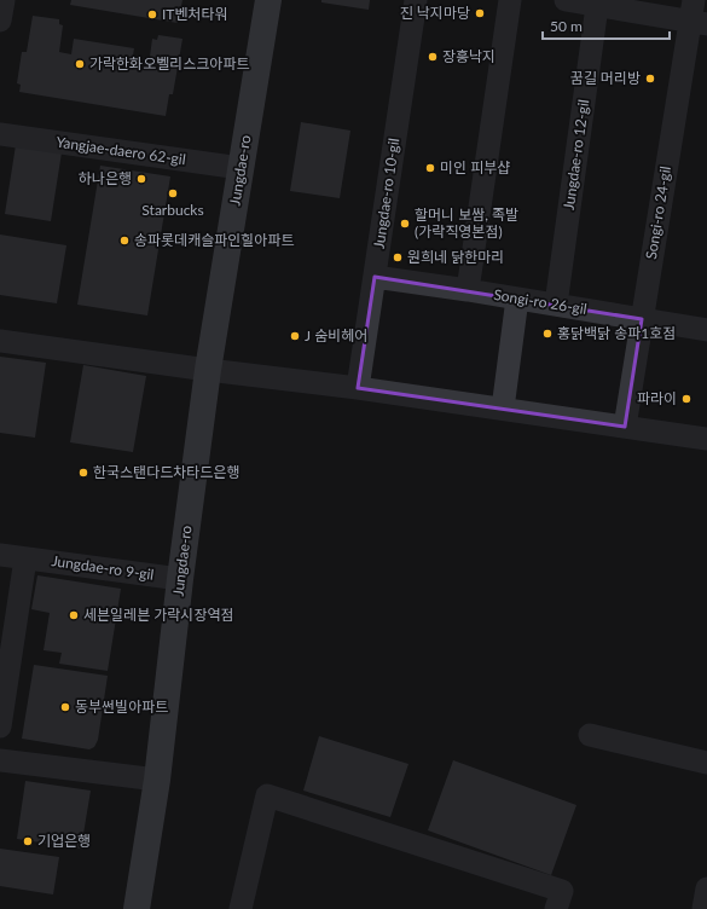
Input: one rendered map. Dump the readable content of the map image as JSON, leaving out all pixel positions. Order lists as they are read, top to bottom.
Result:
{
  "streets": {
    "main road": ["Jungdae-ro"],
    "street": [
      "Yangjae-daero 62-gil",
      "Jungdae-ro 12-gil",
      "Jungdae-ro 10-gil",
      "Songi-ro 24-gil",
      "Songi-ro 26-gil",
      "Jungdae-ro 9-gil"
    ]
  },
  "crossings": [
    ["Yangjae-daero 62-gil", "Jungdae-ro"],
    ["Jungdae-ro 12-gil", "Songi-ro 26-gil"],
    ["Jungdae-ro", "Jungdae-ro 9-gil"],
    ["Jungdae-ro 10-gil", "Songi-ro 26-gil"],
    ["Songi-ro 24-gil", "Songi-ro 26-gil"]
  ],
  "places": [
    "진 낙지마당",
    "IT벤처타워",
    "장흥낙지",
    "가락한화오벨리스크아파트",
    "꿈길 머리방",
    "미인 피부샵",
    "하나은행",
    "Starbucks",
    "할머니 보쌈, 족발 (가락직영본점)",
    "송파롯데캐슬파인힐아파트",
    "원희네 닭한마리",
    "홍닭백닭 송파1호점",
    "J 숨비헤어",
    "파라이",
    "한국스탠다드차타드은행",
    "세븐일레븐 가락시장역점",
    "동부썬빌아파트",
    "기업은행"
  ],
  "scale_bar": "50 m"
}
